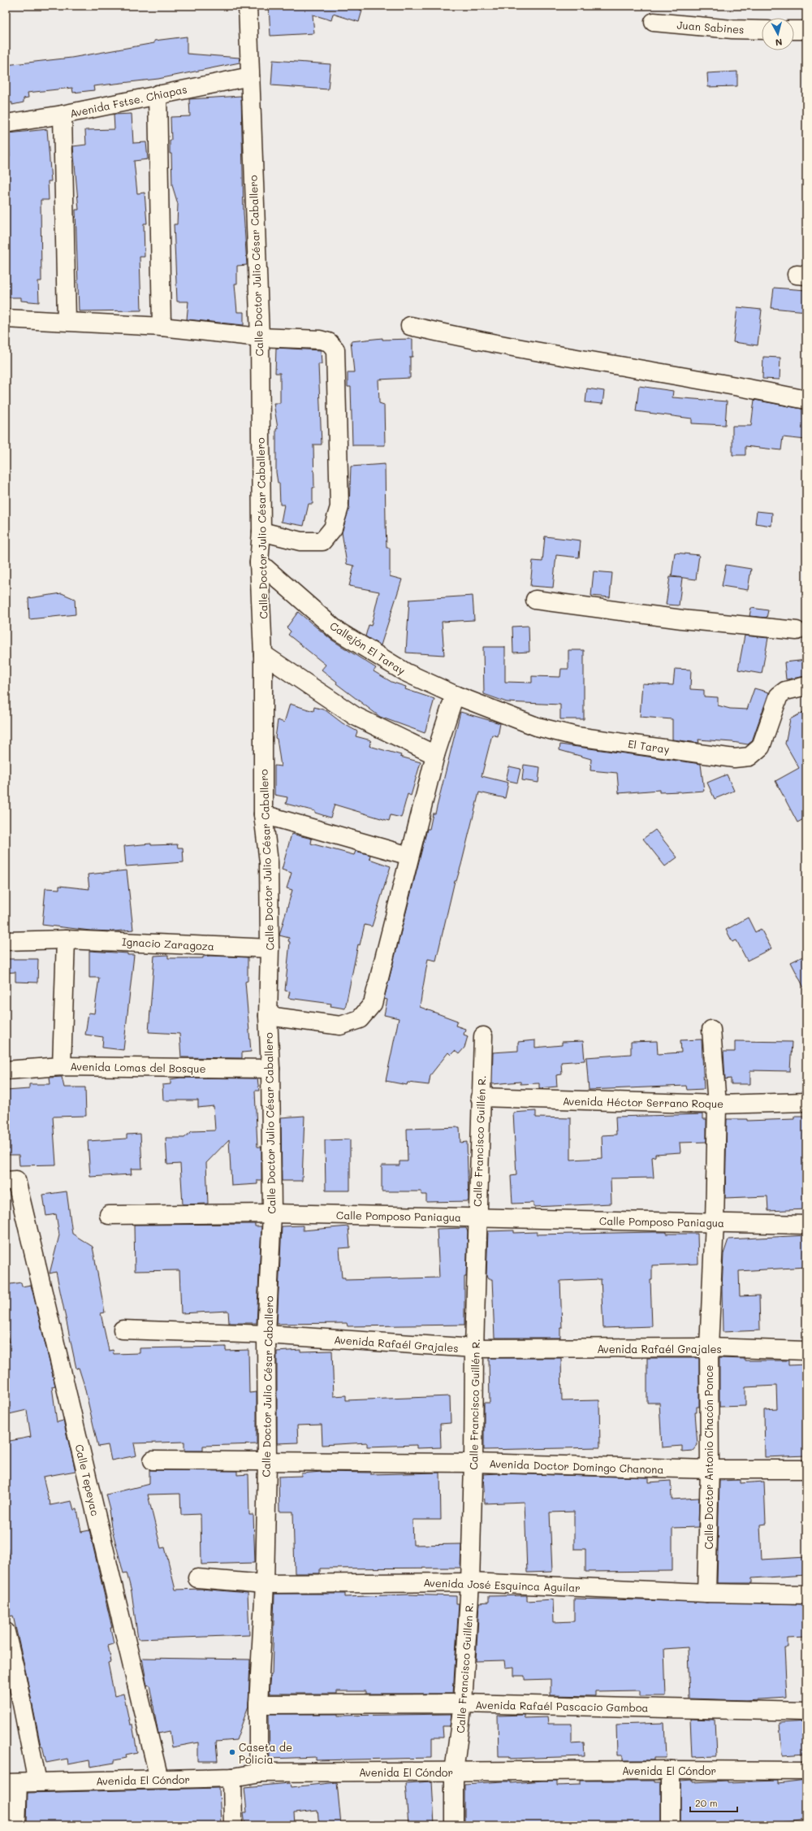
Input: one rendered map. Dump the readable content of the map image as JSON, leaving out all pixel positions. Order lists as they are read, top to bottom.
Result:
{
  "streets": {
    "street": [
      "Juan Sabines",
      "Avenida Fstse. Chiapas",
      "Calle Doctor Julio César Caballero",
      "Callejón El Taray",
      "El Taray",
      "Ignacio Zaragoza",
      "Avenida Lomas del Bosque",
      "Avenida Héctor Serrano Roque",
      "Calle Francisco Guillén R.",
      "Calle Pomposo Paniagua",
      "Avenida Rafaél Grajales",
      "Calle Doctor Antonio Chacón Ponce",
      "Avenida Doctor Domingo Chanona",
      "Calle Tepeyac",
      "Avenida José Esquinca Aguilar",
      "Avenida Rafaél Pascacio Gamboa",
      "Avenida El Cóndor"
    ]
  },
  "crossings": [
    ["Avenida Fstse. Chiapas", "Calle Doctor Julio César Caballero"],
    ["Calle Doctor Julio César Caballero", "Callejón El Taray"],
    ["Calle Doctor Julio César Caballero", "Ignacio Zaragoza"],
    ["Calle Doctor Julio César Caballero", "Avenida Lomas del Bosque"],
    ["Calle Doctor Julio César Caballero", "Calle Pomposo Paniagua"],
    ["Calle Doctor Julio César Caballero", "Avenida Rafaél Grajales"],
    ["Calle Doctor Julio César Caballero", "Avenida Doctor Domingo Chanona"],
    ["Calle Doctor Julio César Caballero", "Avenida José Esquinca Aguilar"],
    ["Calle Doctor Julio César Caballero", "Avenida Rafaél Pascacio Gamboa"],
    ["Calle Doctor Julio César Caballero", "Avenida El Cóndor"],
    ["Callejón El Taray", "El Taray"],
    ["Avenida Héctor Serrano Roque", "Calle Francisco Guillén R."],
    ["Avenida Héctor Serrano Roque", "Calle Doctor Antonio Chacón Ponce"],
    ["Calle Francisco Guillén R.", "Calle Pomposo Paniagua"],
    ["Calle Francisco Guillén R.", "Avenida Rafaél Grajales"],
    ["Calle Francisco Guillén R.", "Avenida Doctor Domingo Chanona"],
    ["Calle Francisco Guillén R.", "Avenida José Esquinca Aguilar"],
    ["Calle Francisco Guillén R.", "Avenida Rafaél Pascacio Gamboa"],
    ["Calle Francisco Guillén R.", "Avenida El Cóndor"],
    ["Calle Pomposo Paniagua", "Calle Doctor Antonio Chacón Ponce"],
    ["Avenida Rafaél Grajales", "Calle Doctor Antonio Chacón Ponce"],
    ["Calle Doctor Antonio Chacón Ponce", "Avenida Doctor Domingo Chanona"],
    ["Calle Doctor Antonio Chacón Ponce", "Avenida José Esquinca Aguilar"],
    ["Calle Tepeyac", "Avenida El Cóndor"]
  ],
  "places": ["Caseta de Policia"],
  "scale_bar": "20 m",
  "north": "bottom"
}
